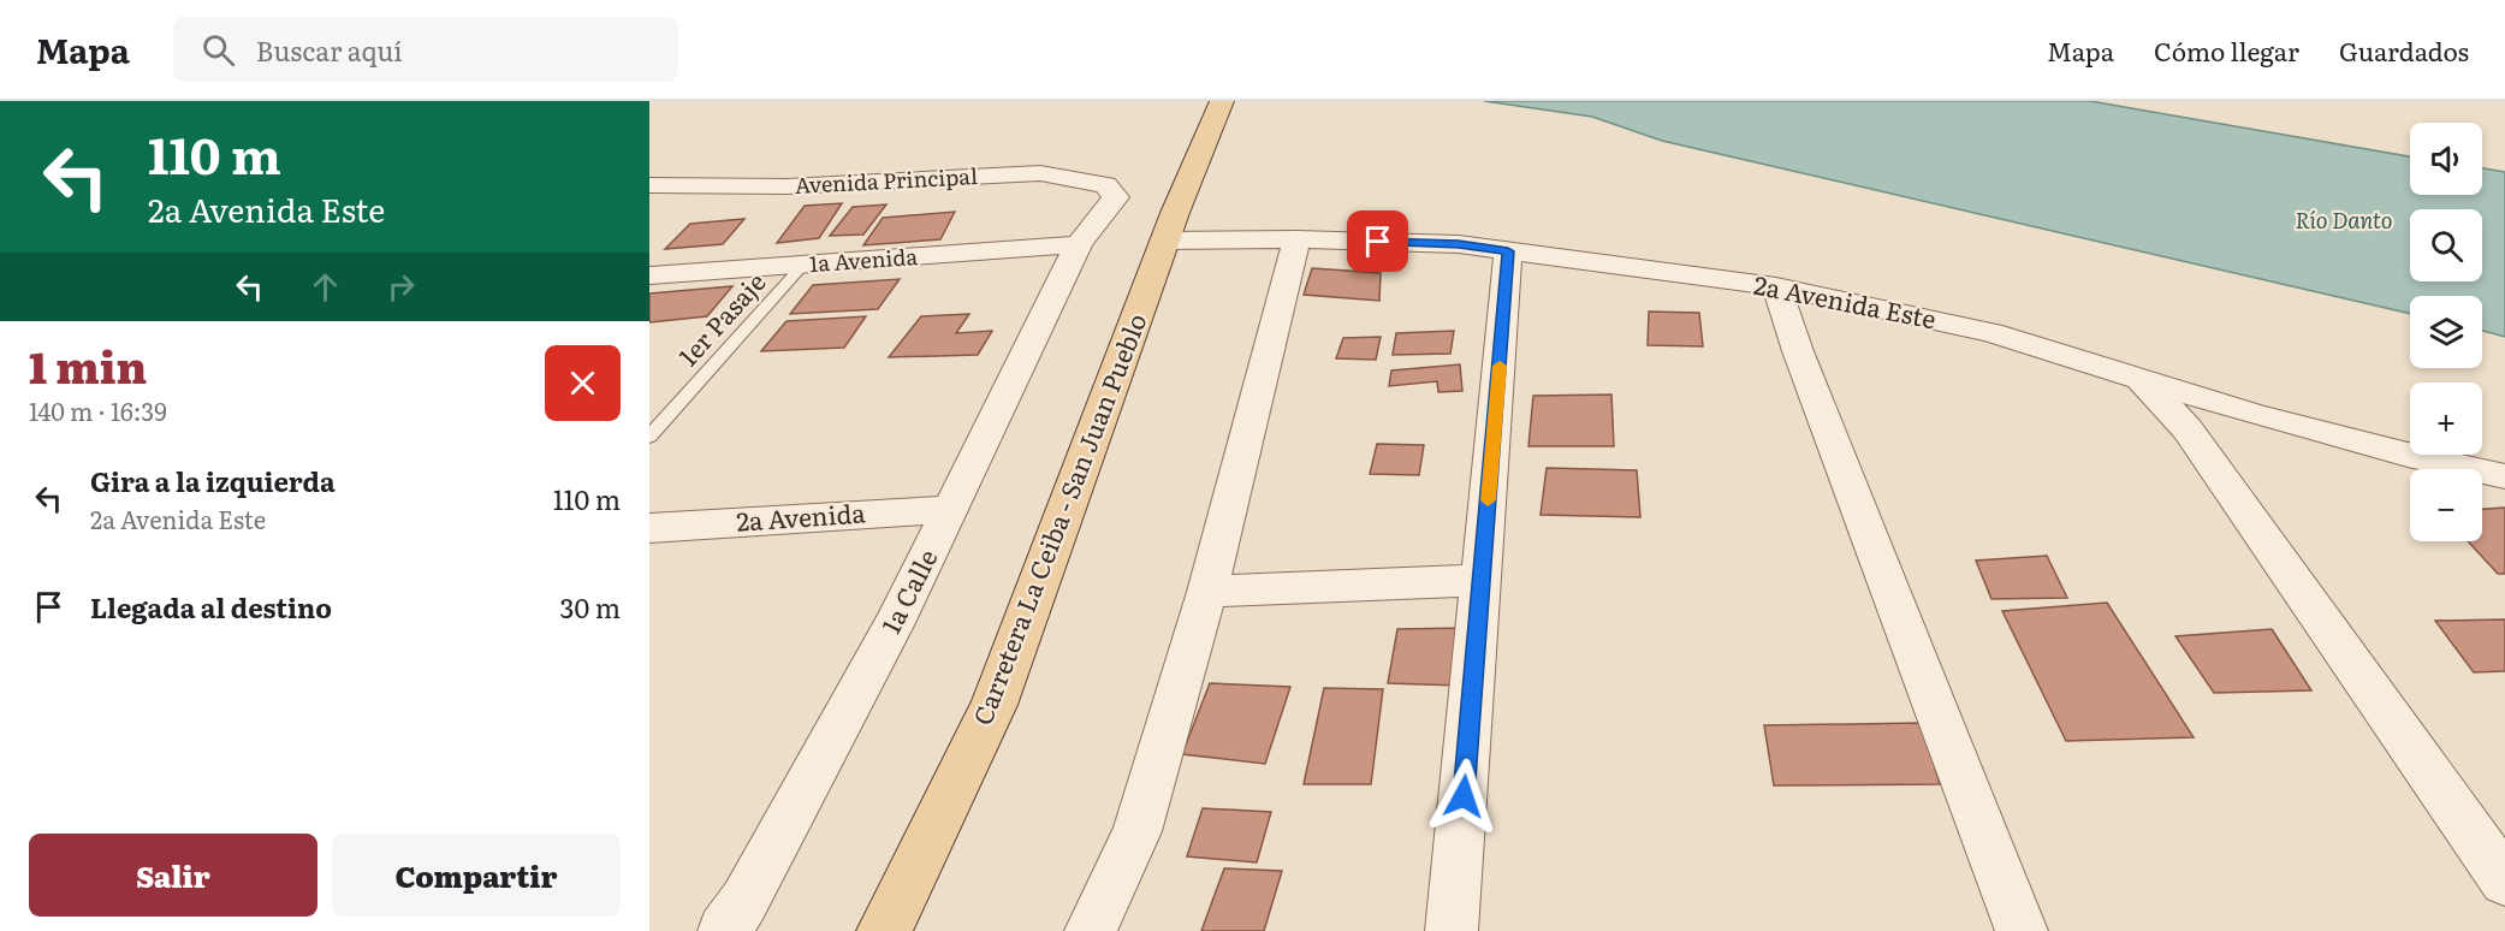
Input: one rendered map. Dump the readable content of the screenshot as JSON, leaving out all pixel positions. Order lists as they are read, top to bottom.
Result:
{
  "streets": {
    "main road": ["Carretera La Ceiba - San Juan Pueblo"],
    "street": [
      "Avenida Principal",
      "1a Avenida",
      "2a Avenida Este",
      "2a Avenida",
      "1a Calle"
    ],
    "lane": ["1er Pasaje"]
  },
  "crossings": [
    ["Avenida Principal", "1a Calle"],
    ["1a Avenida", "1er Pasaje"],
    ["1a Avenida", "1a Calle"],
    ["2a Avenida Este", "Carretera La Ceiba - San Juan Pueblo"],
    ["2a Avenida", "1a Calle"]
  ],
  "water": ["Río Danto"],
  "page": {
    "header": "Mapa",
    "search": "Buscar aquí",
    "nav": ["Mapa", "Cómo llegar", "Guardados"],
    "turn": ["110 m", "2a Avenida Este"],
    "map_buttons": ["+", "−"],
    "heading": ["1 min", "140 m · 16:39"],
    "list": [
      {
        "name": "Gira a la izquierda",
        "note": "2a Avenida Este",
        "value": "110 m"
      },
      {
        "name": "Llegada al destino",
        "value": "30 m"
      }
    ],
    "buttons": ["Salir", "Compartir"]
  }
}
